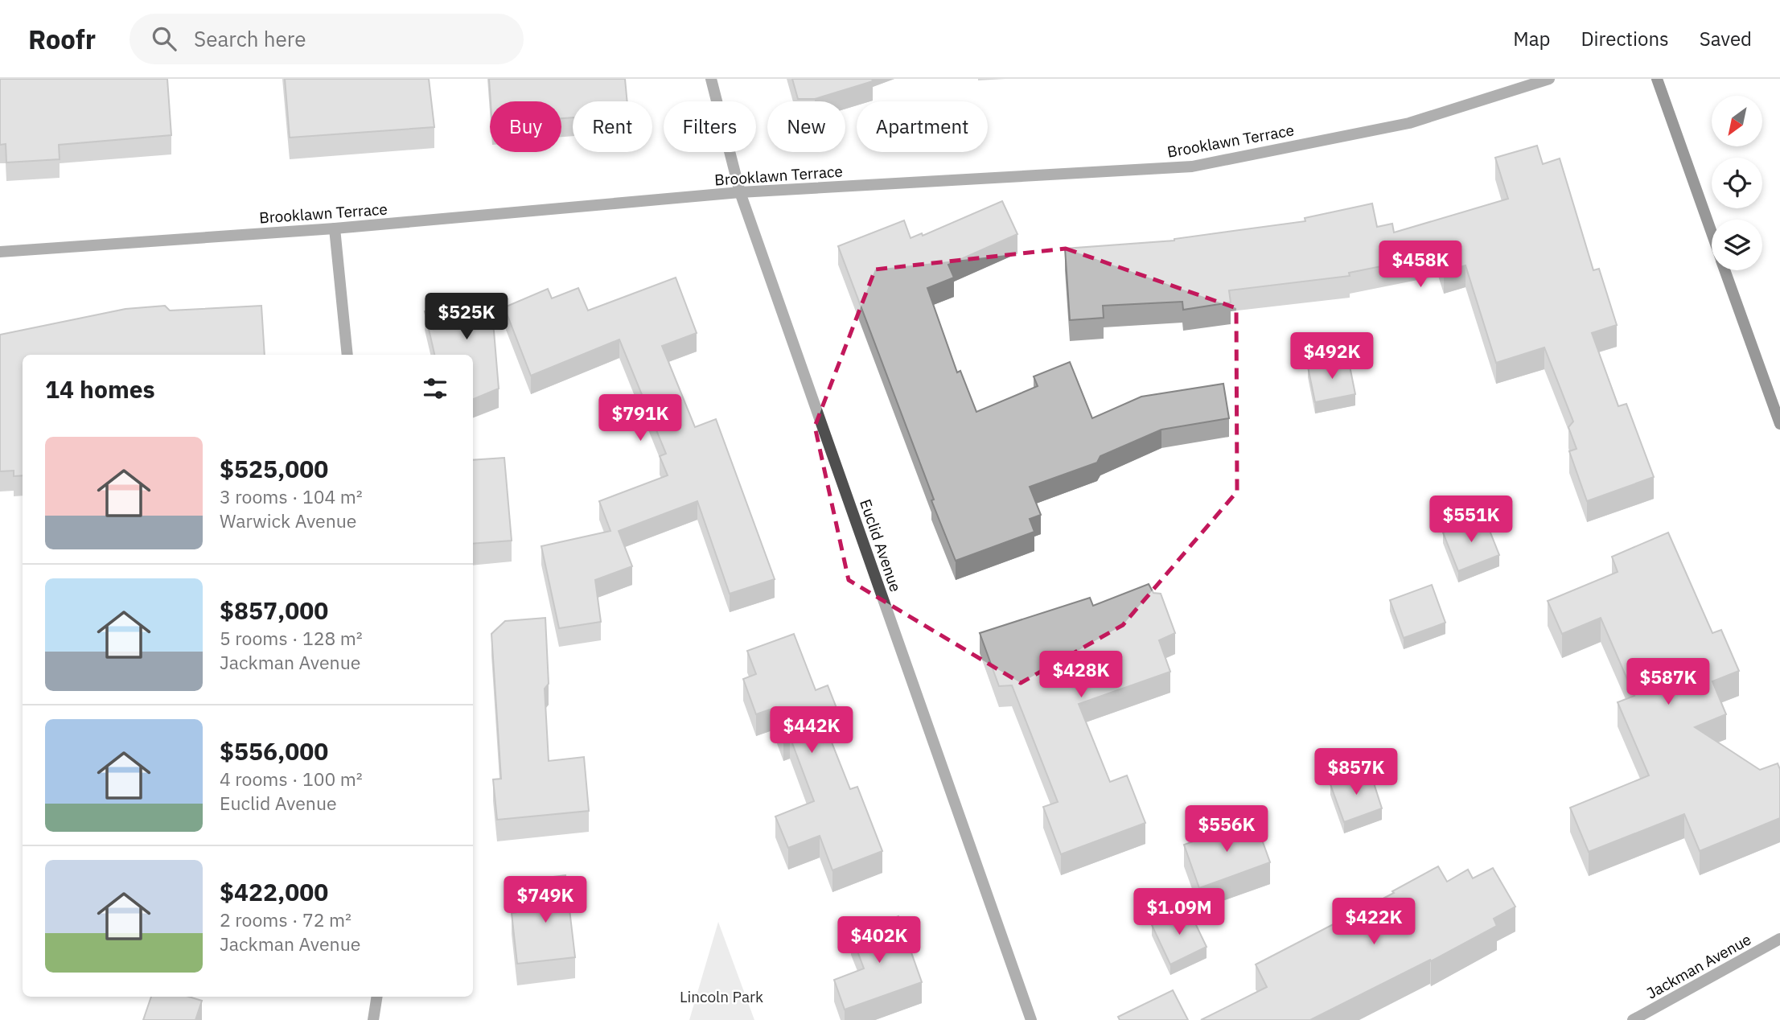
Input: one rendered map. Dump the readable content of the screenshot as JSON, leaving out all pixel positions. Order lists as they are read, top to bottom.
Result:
{
  "streets": {
    "street": ["Brooklawn Terrace", "Euclid Avenue", "Jackman Avenue"]
  },
  "crossings": [
    ["Brooklawn Terrace", "Euclid Avenue"]
  ],
  "parks": ["Lincoln Park"],
  "north": "bottom left",
  "page": {
    "header": "Roofr",
    "search": "Search here",
    "nav": ["Map", "Directions", "Saved"],
    "chip": [
      "Buy",
      "Rent",
      "Filters",
      "New",
      "Apartment"
    ],
    "price": [
      "$458K",
      "$525K",
      "$492K",
      "$791K",
      "$551K",
      "$428K",
      "$587K",
      "$442K",
      "$857K",
      "$556K",
      "$749K",
      "$1.09M",
      "$422K",
      "$402K"
    ],
    "heading": "14 homes",
    "list": [
      {
        "name": "$525,000",
        "note": "3 rooms · 104 m² · Warwick Avenue"
      },
      {
        "name": "$857,000",
        "note": "5 rooms · 128 m² · Jackman Avenue"
      },
      {
        "name": "$556,000",
        "note": "4 rooms · 100 m² · Euclid Avenue"
      },
      {
        "name": "$422,000",
        "note": "2 rooms · 72 m² · Jackman Avenue"
      }
    ]
  }
}
